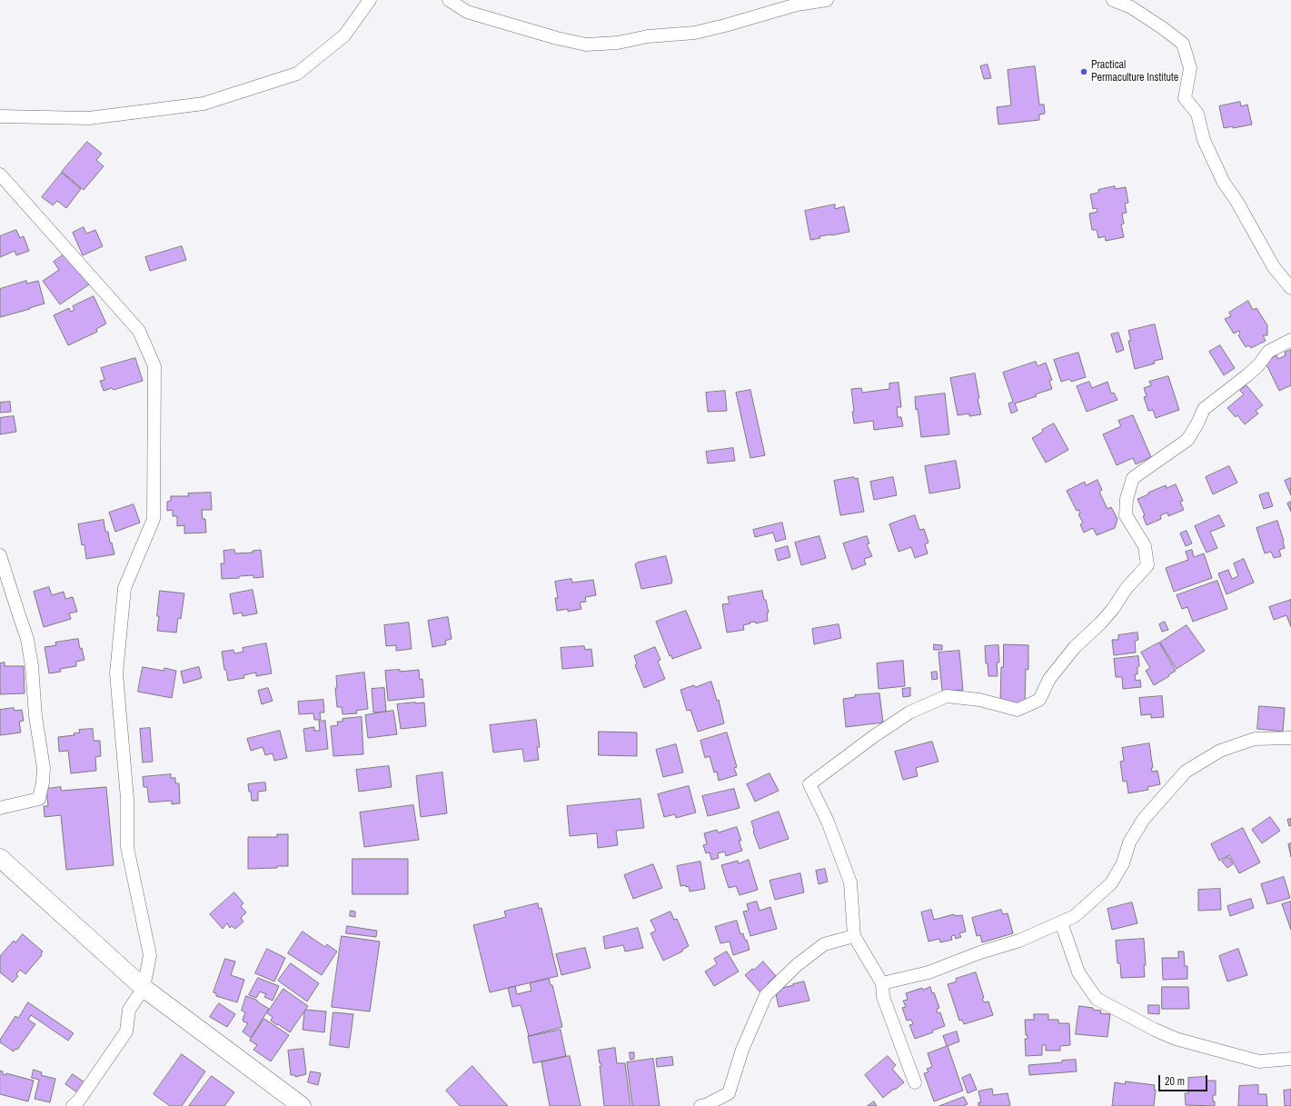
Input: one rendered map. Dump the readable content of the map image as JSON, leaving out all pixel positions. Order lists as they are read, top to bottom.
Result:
{
  "places": ["Practical Permaculture Institute"],
  "scale_bar": "20 m"
}
